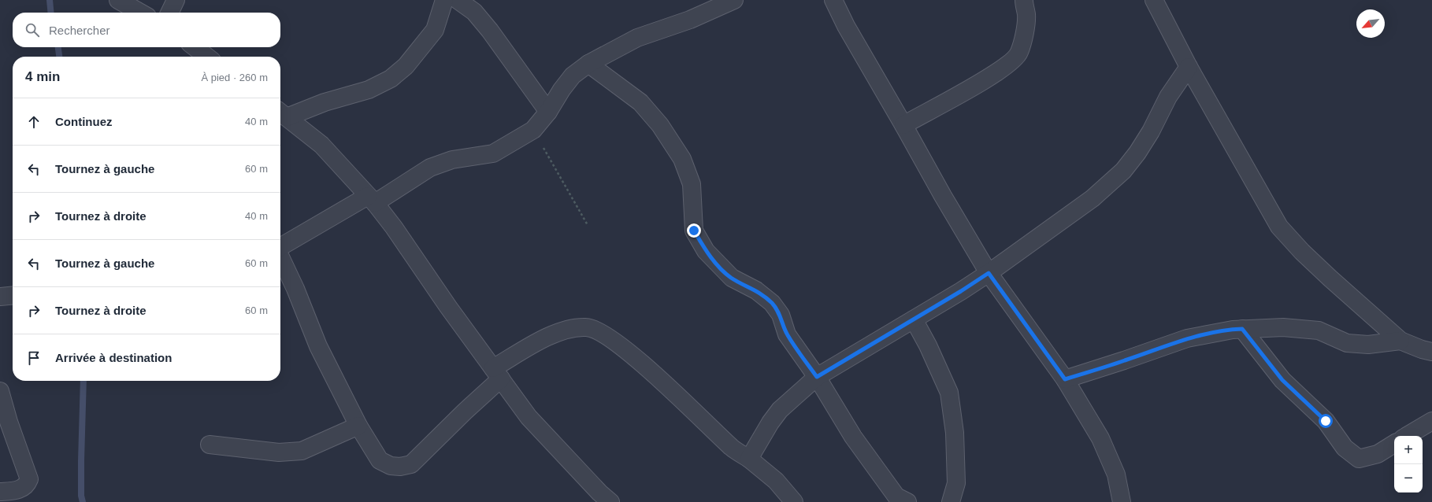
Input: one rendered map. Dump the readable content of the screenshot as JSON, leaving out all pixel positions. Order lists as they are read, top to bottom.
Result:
{
  "north": "bottom left",
  "page": {
    "search": "Rechercher",
    "heading": ["4 min", "À pied · 260 m"],
    "list": [
      ["Continuez", "40 m"],
      ["Tournez à gauche", "60 m"],
      ["Tournez à droite", "40 m"],
      ["Tournez à gauche", "60 m"],
      ["Tournez à droite", "60 m"],
      "Arrivée à destination"
    ],
    "map_buttons": ["+", "−"]
  }
}
